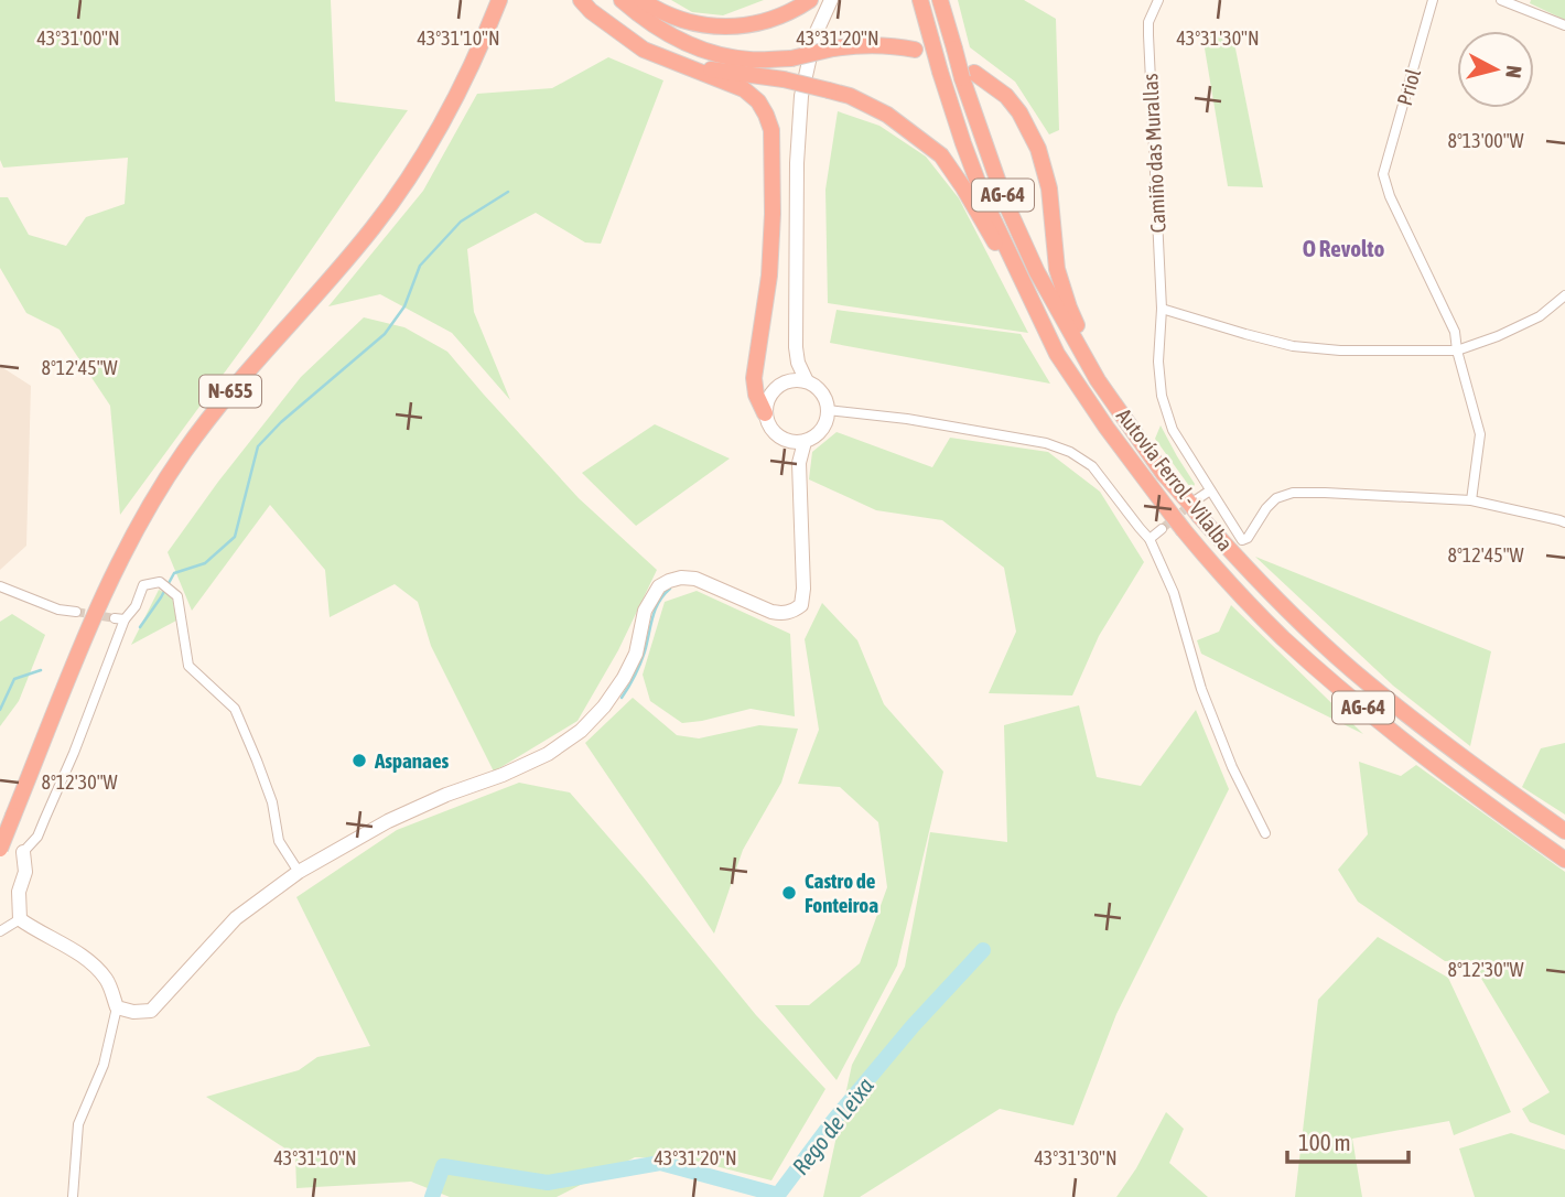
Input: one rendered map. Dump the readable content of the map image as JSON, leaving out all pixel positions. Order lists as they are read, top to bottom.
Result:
{
  "streets": {
    "highway": ["AG-64", "N-655", "Autovía Ferrol - Vilalba"],
    "street": ["Priol", "Camiño das Murallas"]
  },
  "districts": ["O Revolto"],
  "water": ["Rego de Leixa"],
  "places": ["Aspanaes", "Castro de Fonteiroa"],
  "scale_bar": "100 m",
  "north": "right",
  "coordinates": [
    "43°31'00\"N",
    "43°31'10\"N",
    "43°31'20\"N",
    "43°31'30\"N",
    "8°13'00\"W",
    "8°12'45\"W",
    "8°12'30\"W"
  ]
}
